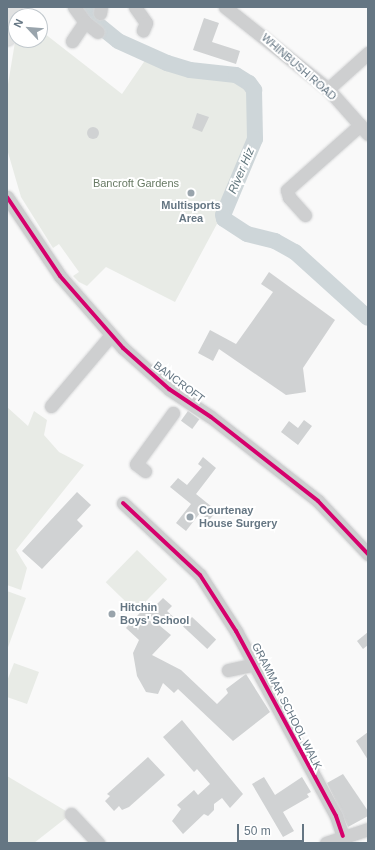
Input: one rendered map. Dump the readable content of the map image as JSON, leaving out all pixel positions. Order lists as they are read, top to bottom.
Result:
{
  "streets": {
    "street": ["WHINBUSH ROAD", "BANCROFT", "GRAMMAR SCHOOL WALK"]
  },
  "water": ["River Hiz"],
  "parks": ["Bancroft Gardens"],
  "places": ["Multisports Area", "Courtenay House Surgery", "Hitchin Boys' School"],
  "scale_bar": "50 m",
  "north": "top left"
}
